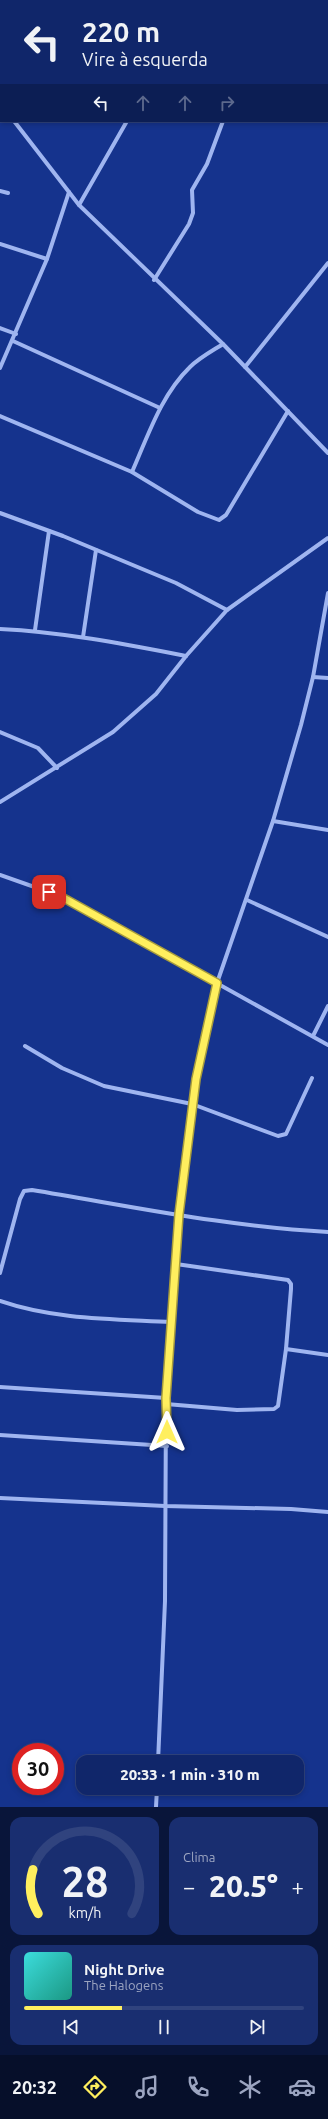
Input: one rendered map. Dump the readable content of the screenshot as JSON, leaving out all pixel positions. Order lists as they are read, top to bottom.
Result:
{
  "page": {
    "turn": ["220 m", "Vire à esquerda"],
    "limit": "30",
    "trip": "20:33 · 1 min · 310 m",
    "tile": "Clima",
    "heat": ["−", "20.5°", "+"],
    "song": ["Night Drive", "The Halogens"],
    "tabs": "20:32",
    "gauge": ["28", "km/h"]
  }
}
